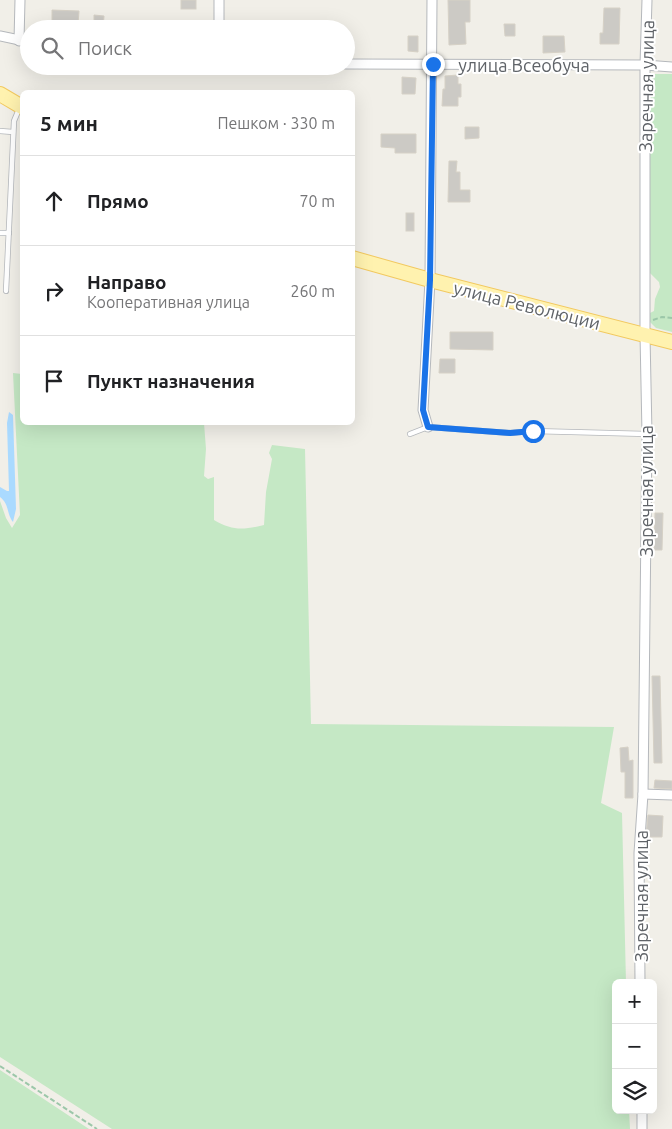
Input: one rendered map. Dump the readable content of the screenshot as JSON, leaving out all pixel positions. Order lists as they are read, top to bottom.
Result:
{
  "streets": {
    "main road": ["улица Революции"],
    "street": ["улица Всеобуча", "Заречная улица"]
  },
  "crossings": [
    ["улица Всеобуча", "Заречная улица"],
    ["Заречная улица", "улица Революции"]
  ],
  "page": {
    "search": "Поиск",
    "heading": ["5 мин", "Пешком · 330 m"],
    "list": [
      ["Прямо", "70 m"],
      ["Направо", "Кооперативная улица", "260 m"],
      "Пункт назначения"
    ],
    "map_buttons": ["+", "−"]
  }
}
